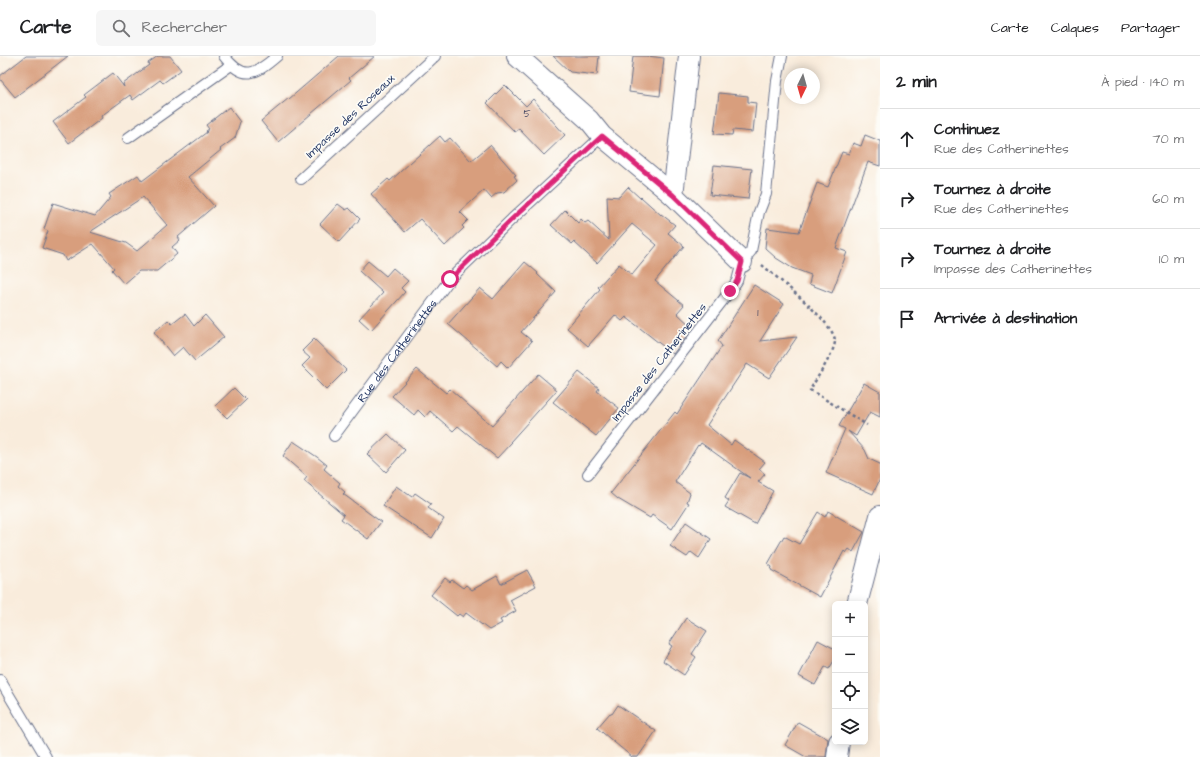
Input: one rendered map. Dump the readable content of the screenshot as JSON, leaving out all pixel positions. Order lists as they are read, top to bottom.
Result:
{
  "streets": {
    "lane": ["Impasse des Roseaux", "Rue des Catherinettes", "Impasse des Catherinettes"]
  },
  "house_numbers": ["5", "1"],
  "north": "bottom",
  "page": {
    "header": "Carte",
    "search": "Rechercher",
    "nav": ["Carte", "Calques", "Partager"],
    "heading": ["2 min", "À pied · 140 m"],
    "list": [
      ["Continuez", "Rue des Catherinettes", "70 m"],
      ["Tournez à droite", "Rue des Catherinettes", "60 m"],
      ["Tournez à droite", "Impasse des Catherinettes", "10 m"],
      "Arrivée à destination"
    ],
    "map_buttons": ["+", "−"]
  }
}
